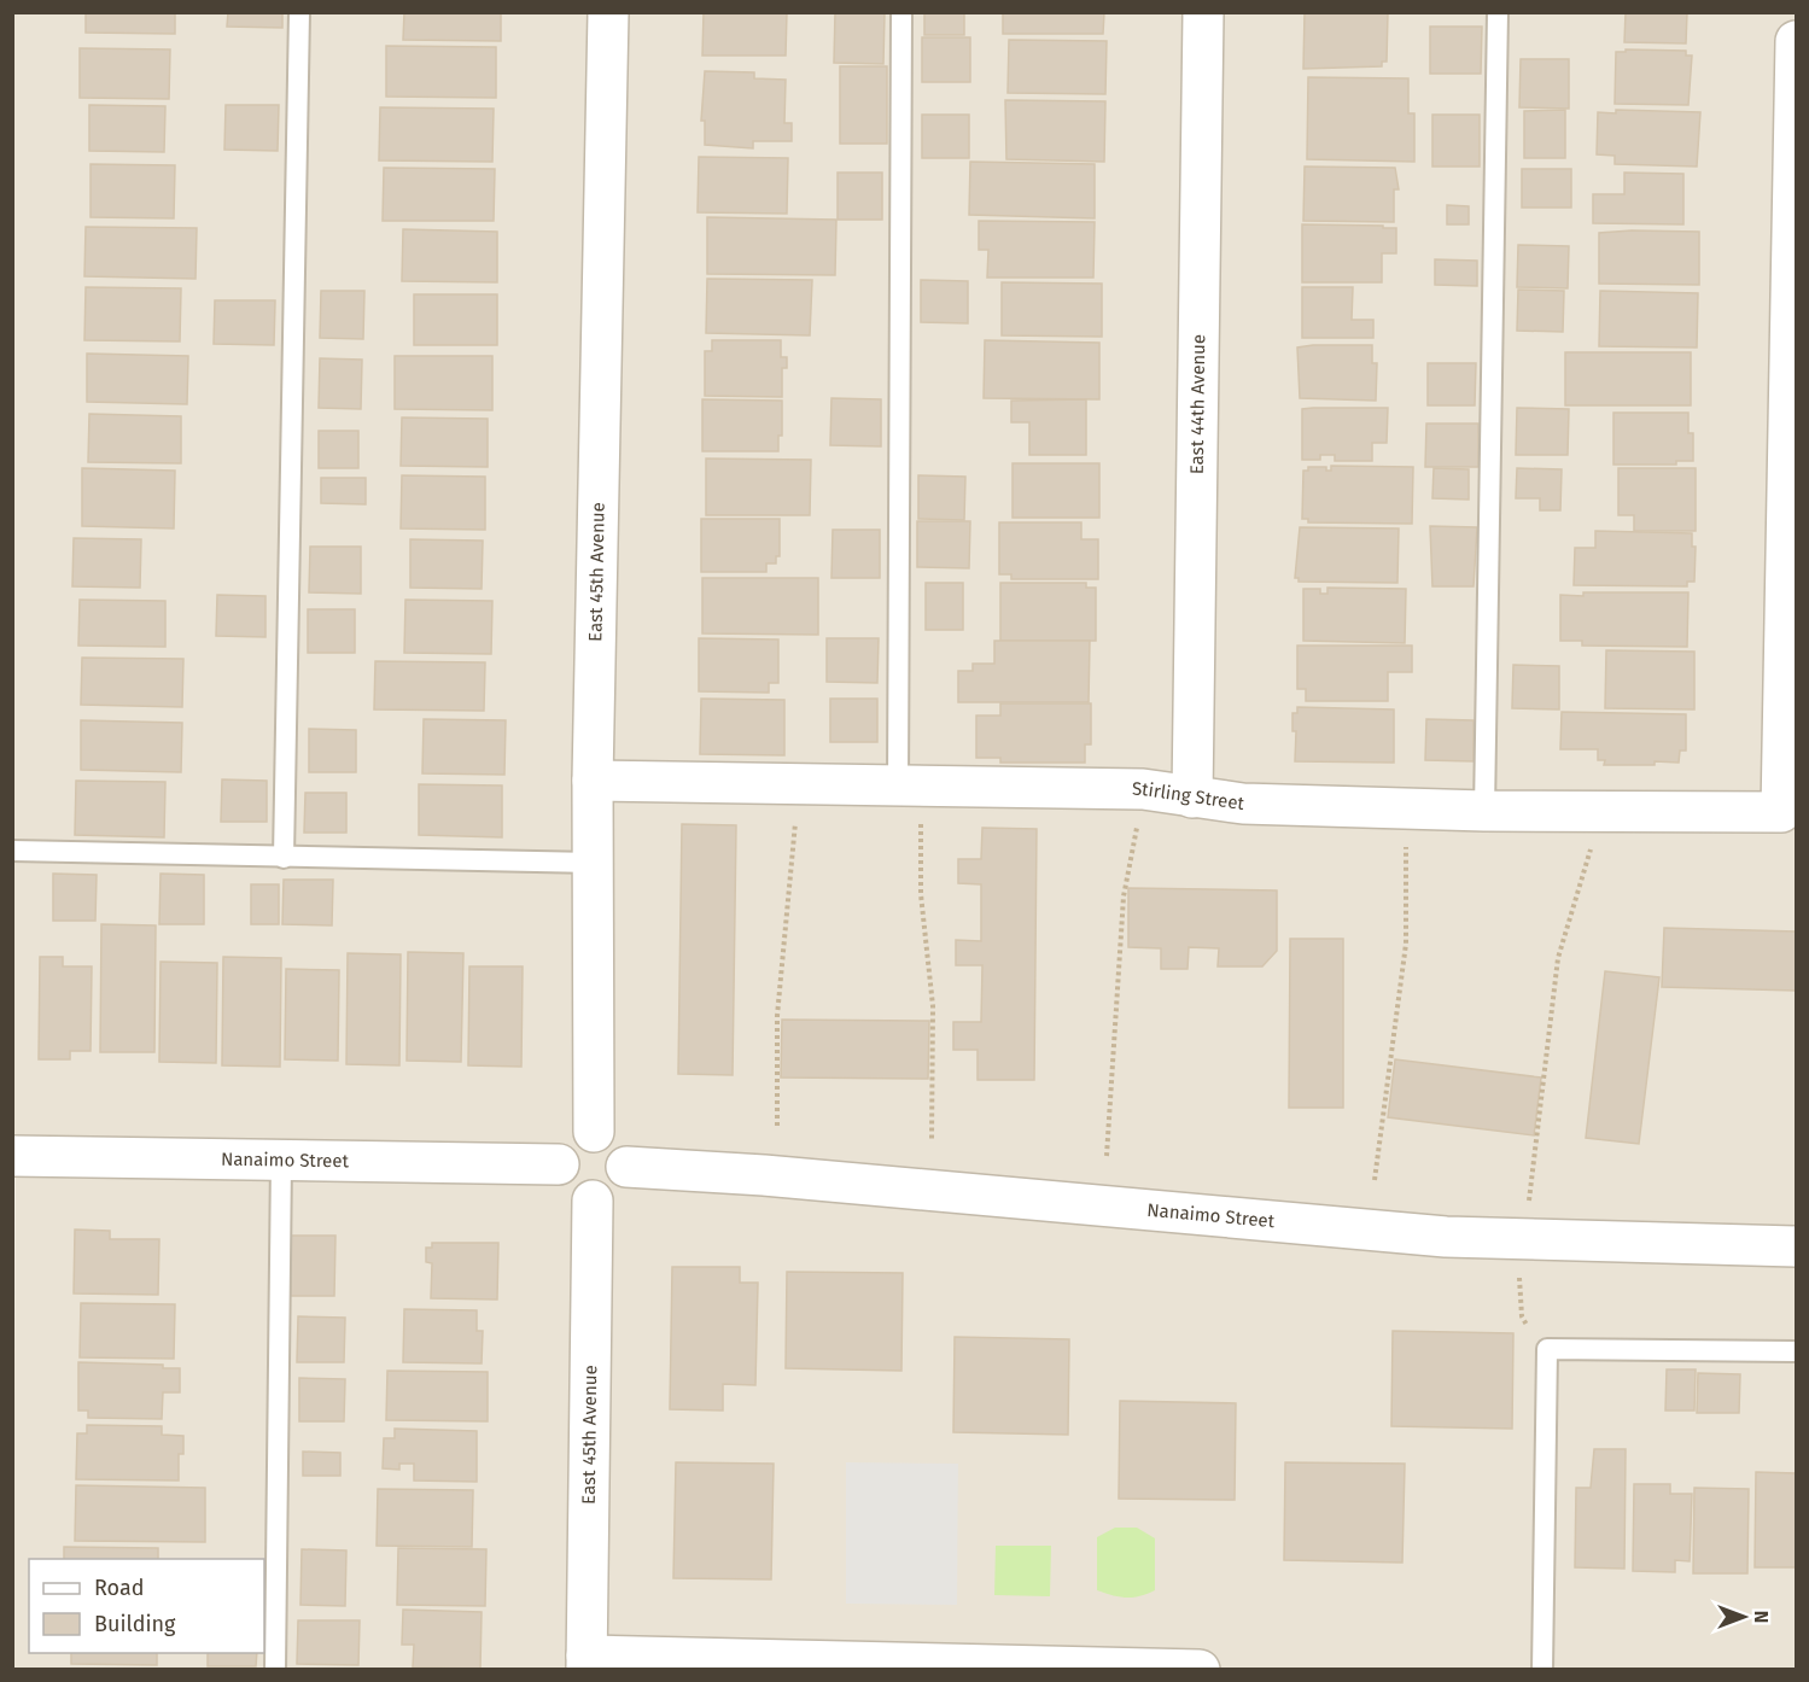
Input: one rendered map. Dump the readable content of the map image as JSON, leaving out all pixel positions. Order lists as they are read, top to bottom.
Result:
{
  "streets": {
    "street": [
      "East 44th Avenue",
      "East 45th Avenue",
      "Stirling Street",
      "Nanaimo Street"
    ]
  },
  "crossings": [
    ["East 44th Avenue", "Stirling Street"],
    ["East 45th Avenue", "Stirling Street"],
    ["East 45th Avenue", "Nanaimo Street"]
  ],
  "legend": ["Road", "Building"],
  "north": "right"
}
